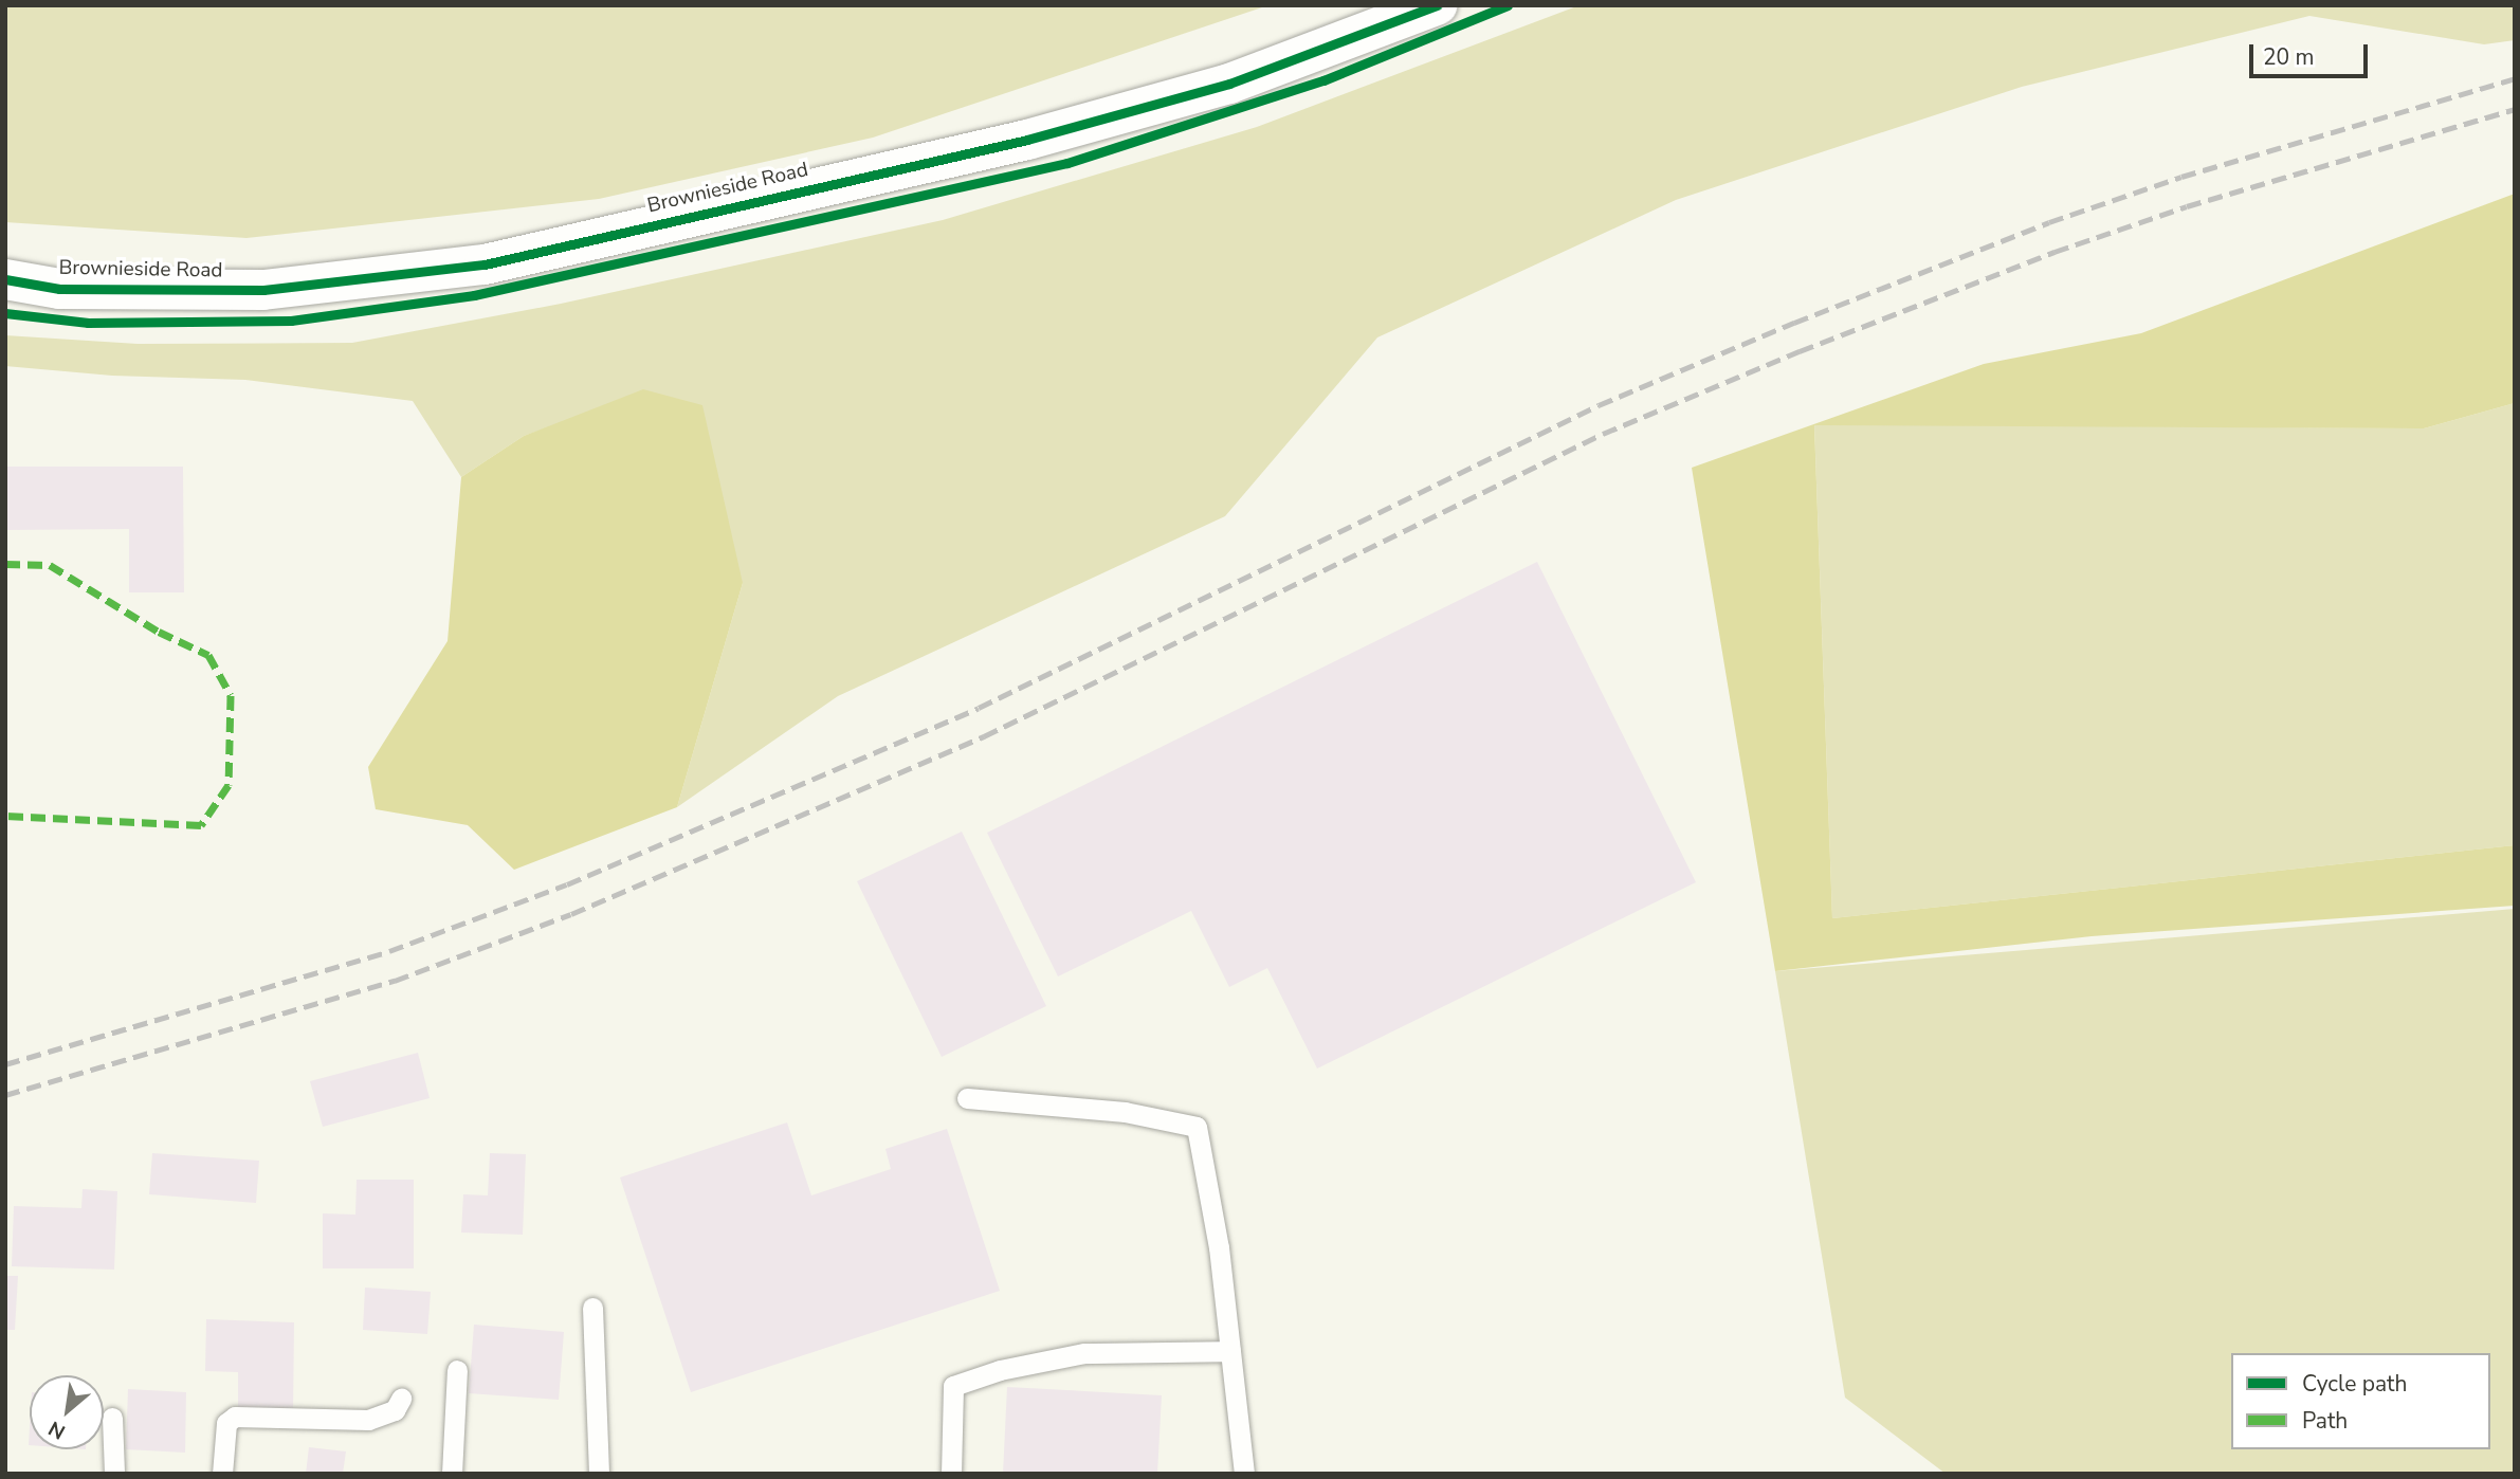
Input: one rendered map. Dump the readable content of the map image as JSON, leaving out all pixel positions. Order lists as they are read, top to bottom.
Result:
{
  "streets": {
    "street": ["Brownieside Road"]
  },
  "legend": ["Cycle path", "Path"],
  "scale_bar": "20 m",
  "north": "bottom left"
}
